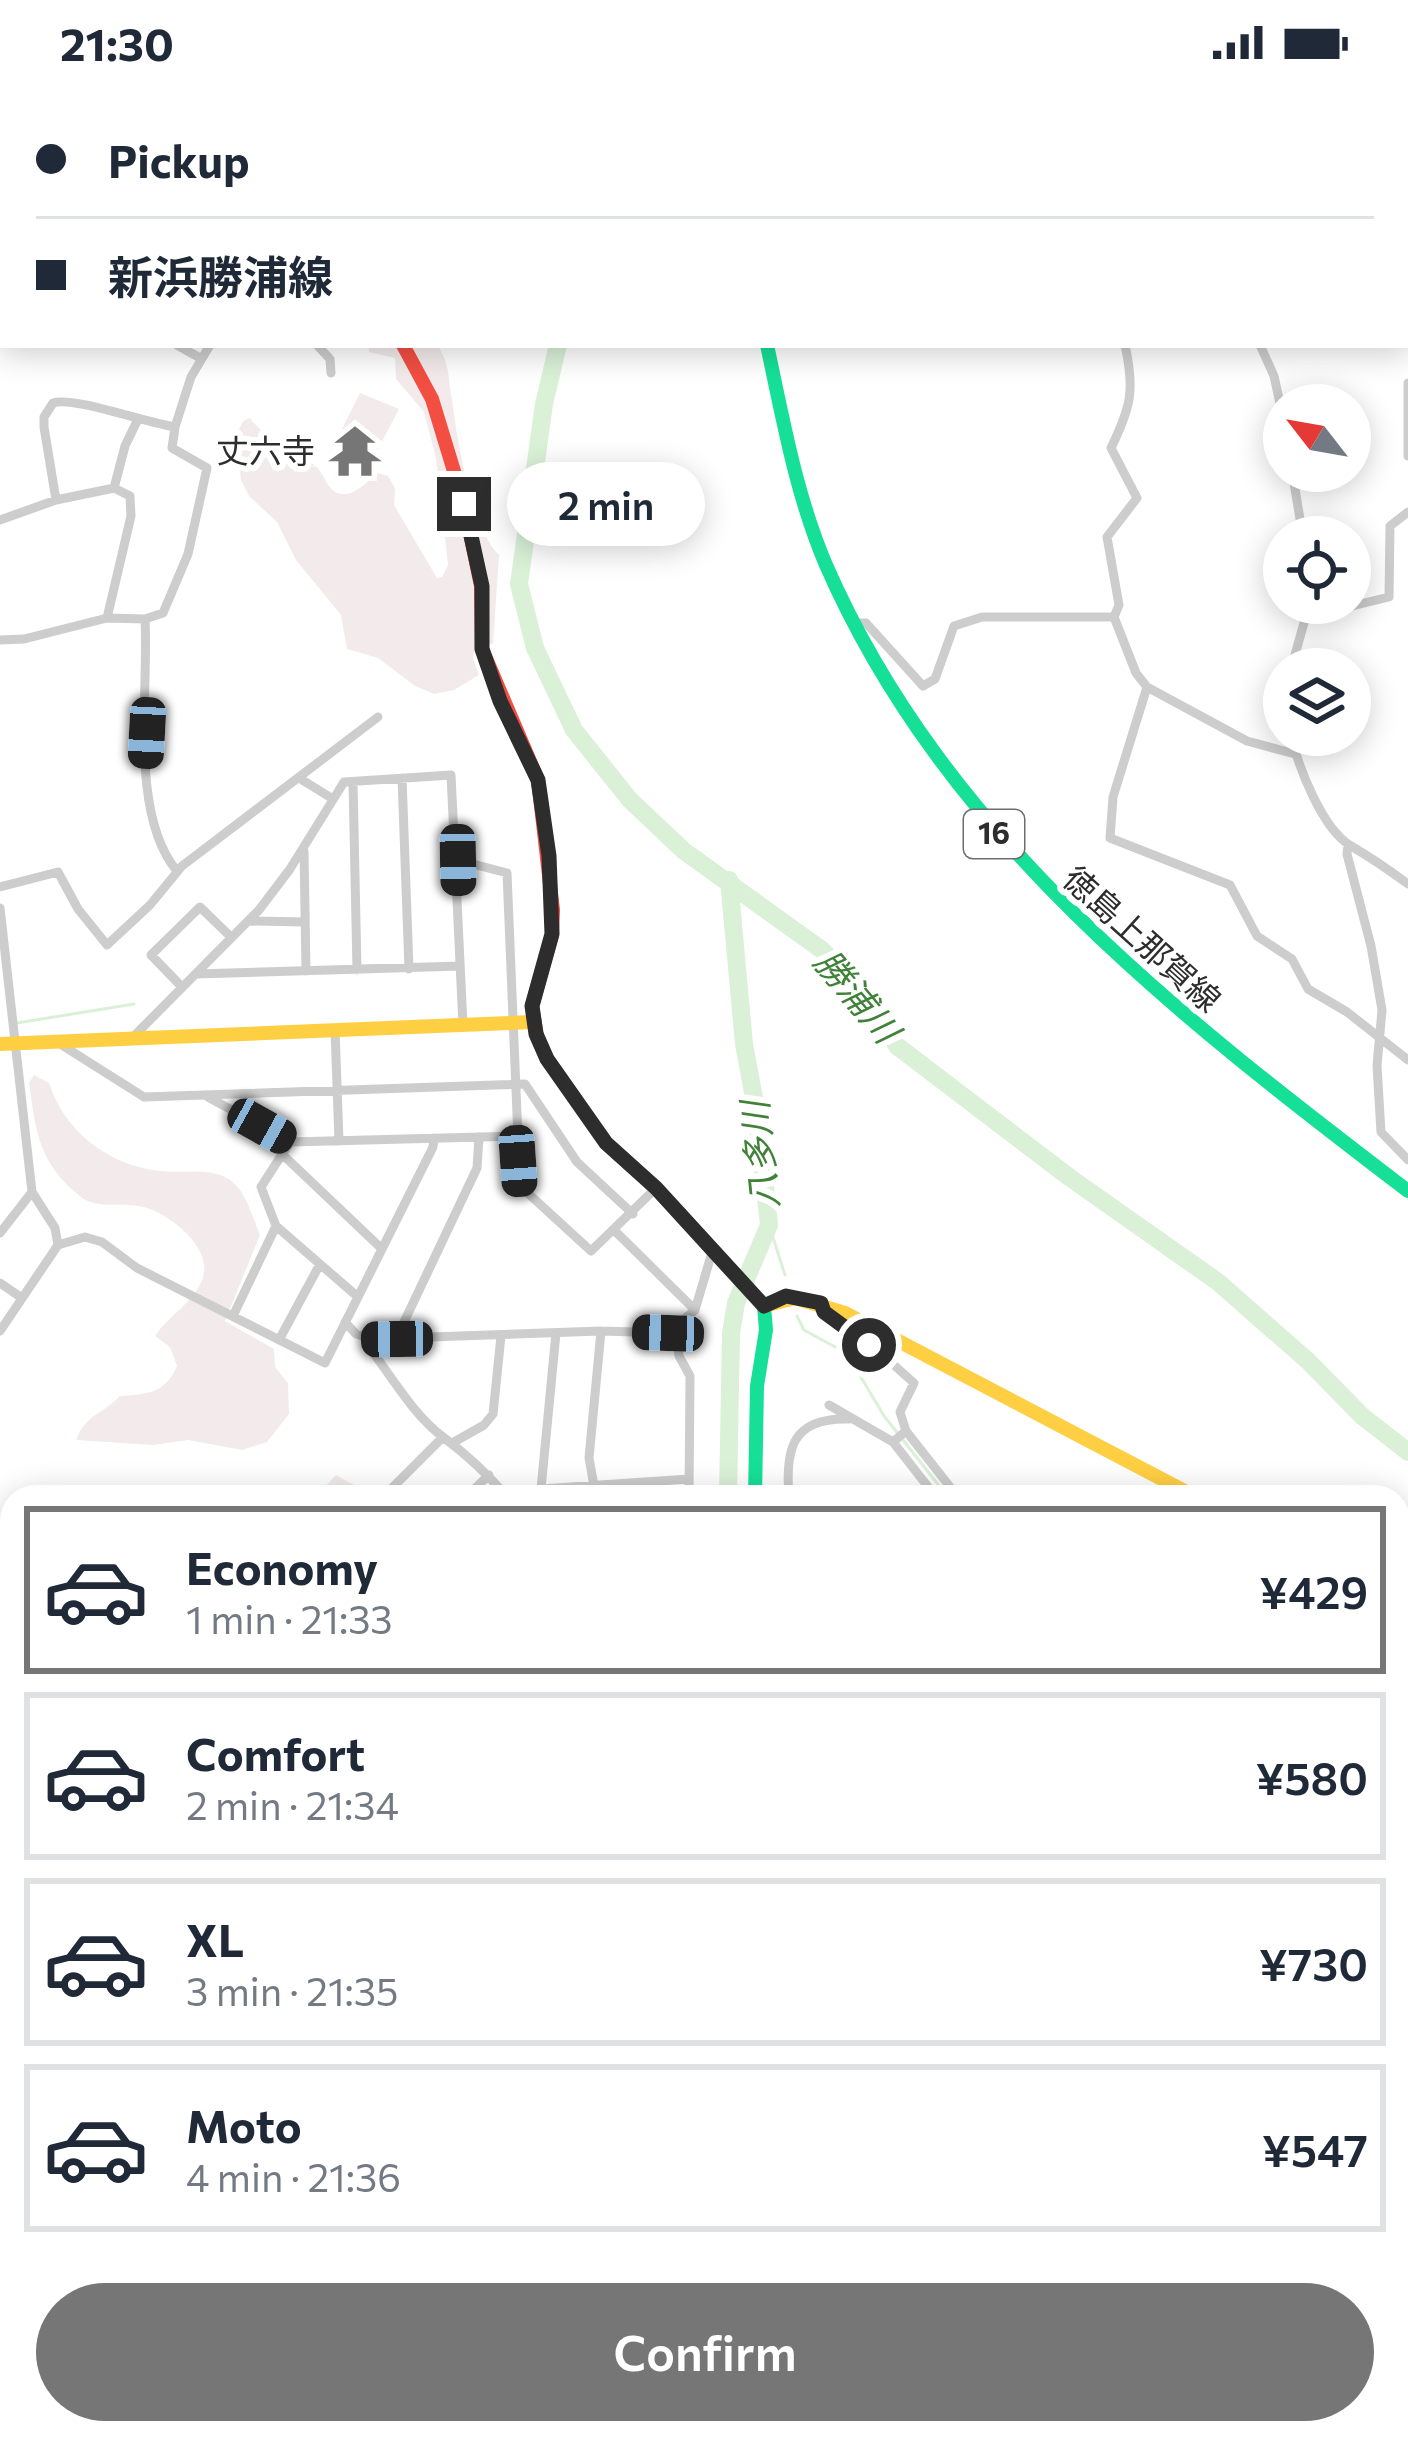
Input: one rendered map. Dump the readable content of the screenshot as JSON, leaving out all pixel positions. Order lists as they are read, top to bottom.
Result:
{
  "streets": {
    "main road": ["16", "徳島上那賀線"]
  },
  "water": ["勝浦川", "八多川"],
  "places": {
    "temple": ["丈六寺"]
  },
  "north": "top left",
  "page": {
    "status": "21:30",
    "banner": ["Pickup", "新浜勝浦線"],
    "bubble": "2 min",
    "list": [
      {
        "name": "Economy",
        "note": "1 min · 21:33",
        "value": "¥429"
      },
      {
        "name": "Comfort",
        "note": "2 min · 21:34",
        "value": "¥580"
      },
      {
        "name": "XL",
        "note": "3 min · 21:35",
        "value": "¥730"
      },
      {
        "name": "Moto",
        "note": "4 min · 21:36",
        "value": "¥547"
      }
    ],
    "buttons": "Confirm"
  }
}
